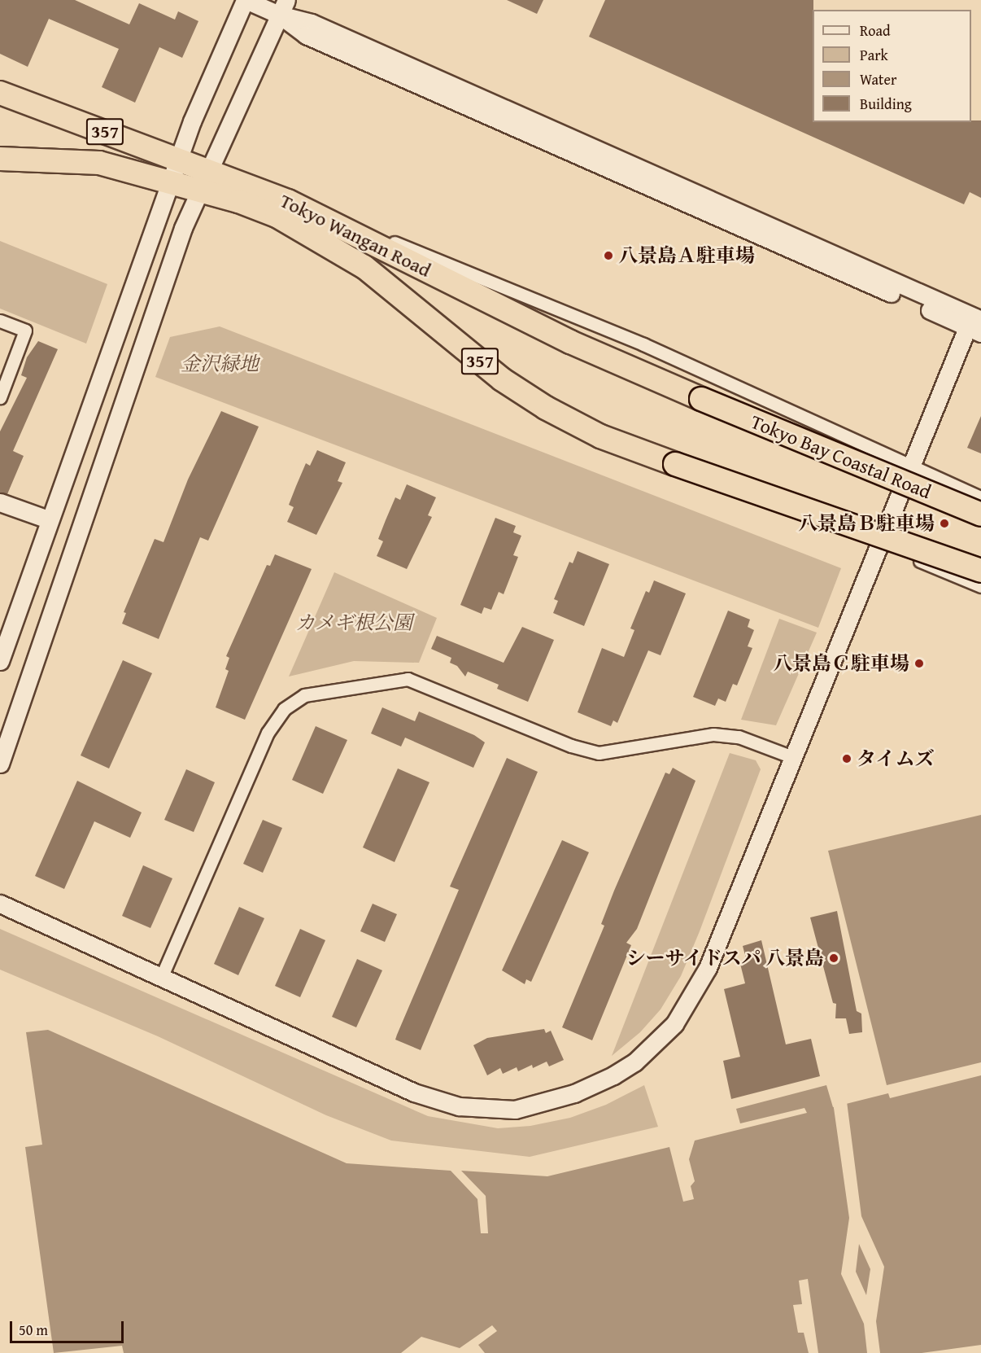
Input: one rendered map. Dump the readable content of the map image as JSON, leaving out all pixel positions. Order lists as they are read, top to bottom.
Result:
{
  "streets": {
    "highway": ["357", "Tokyo Wangan Road", "Tokyo Bay Coastal Road"]
  },
  "crossings": [
    ["Tokyo Wangan Road", "Tokyo Bay Coastal Road"]
  ],
  "parks": ["金沢緑地", "カメギ根公園"],
  "places": [
    "八景島Ａ駐車場",
    "八景島Ｂ駐車場",
    "八景島Ｃ駐車場",
    "タイムズ",
    "シーサイドスパ 八景島"
  ],
  "legend": [
    "Road",
    "Park",
    "Water",
    "Building"
  ],
  "scale_bar": "50 m"
}
